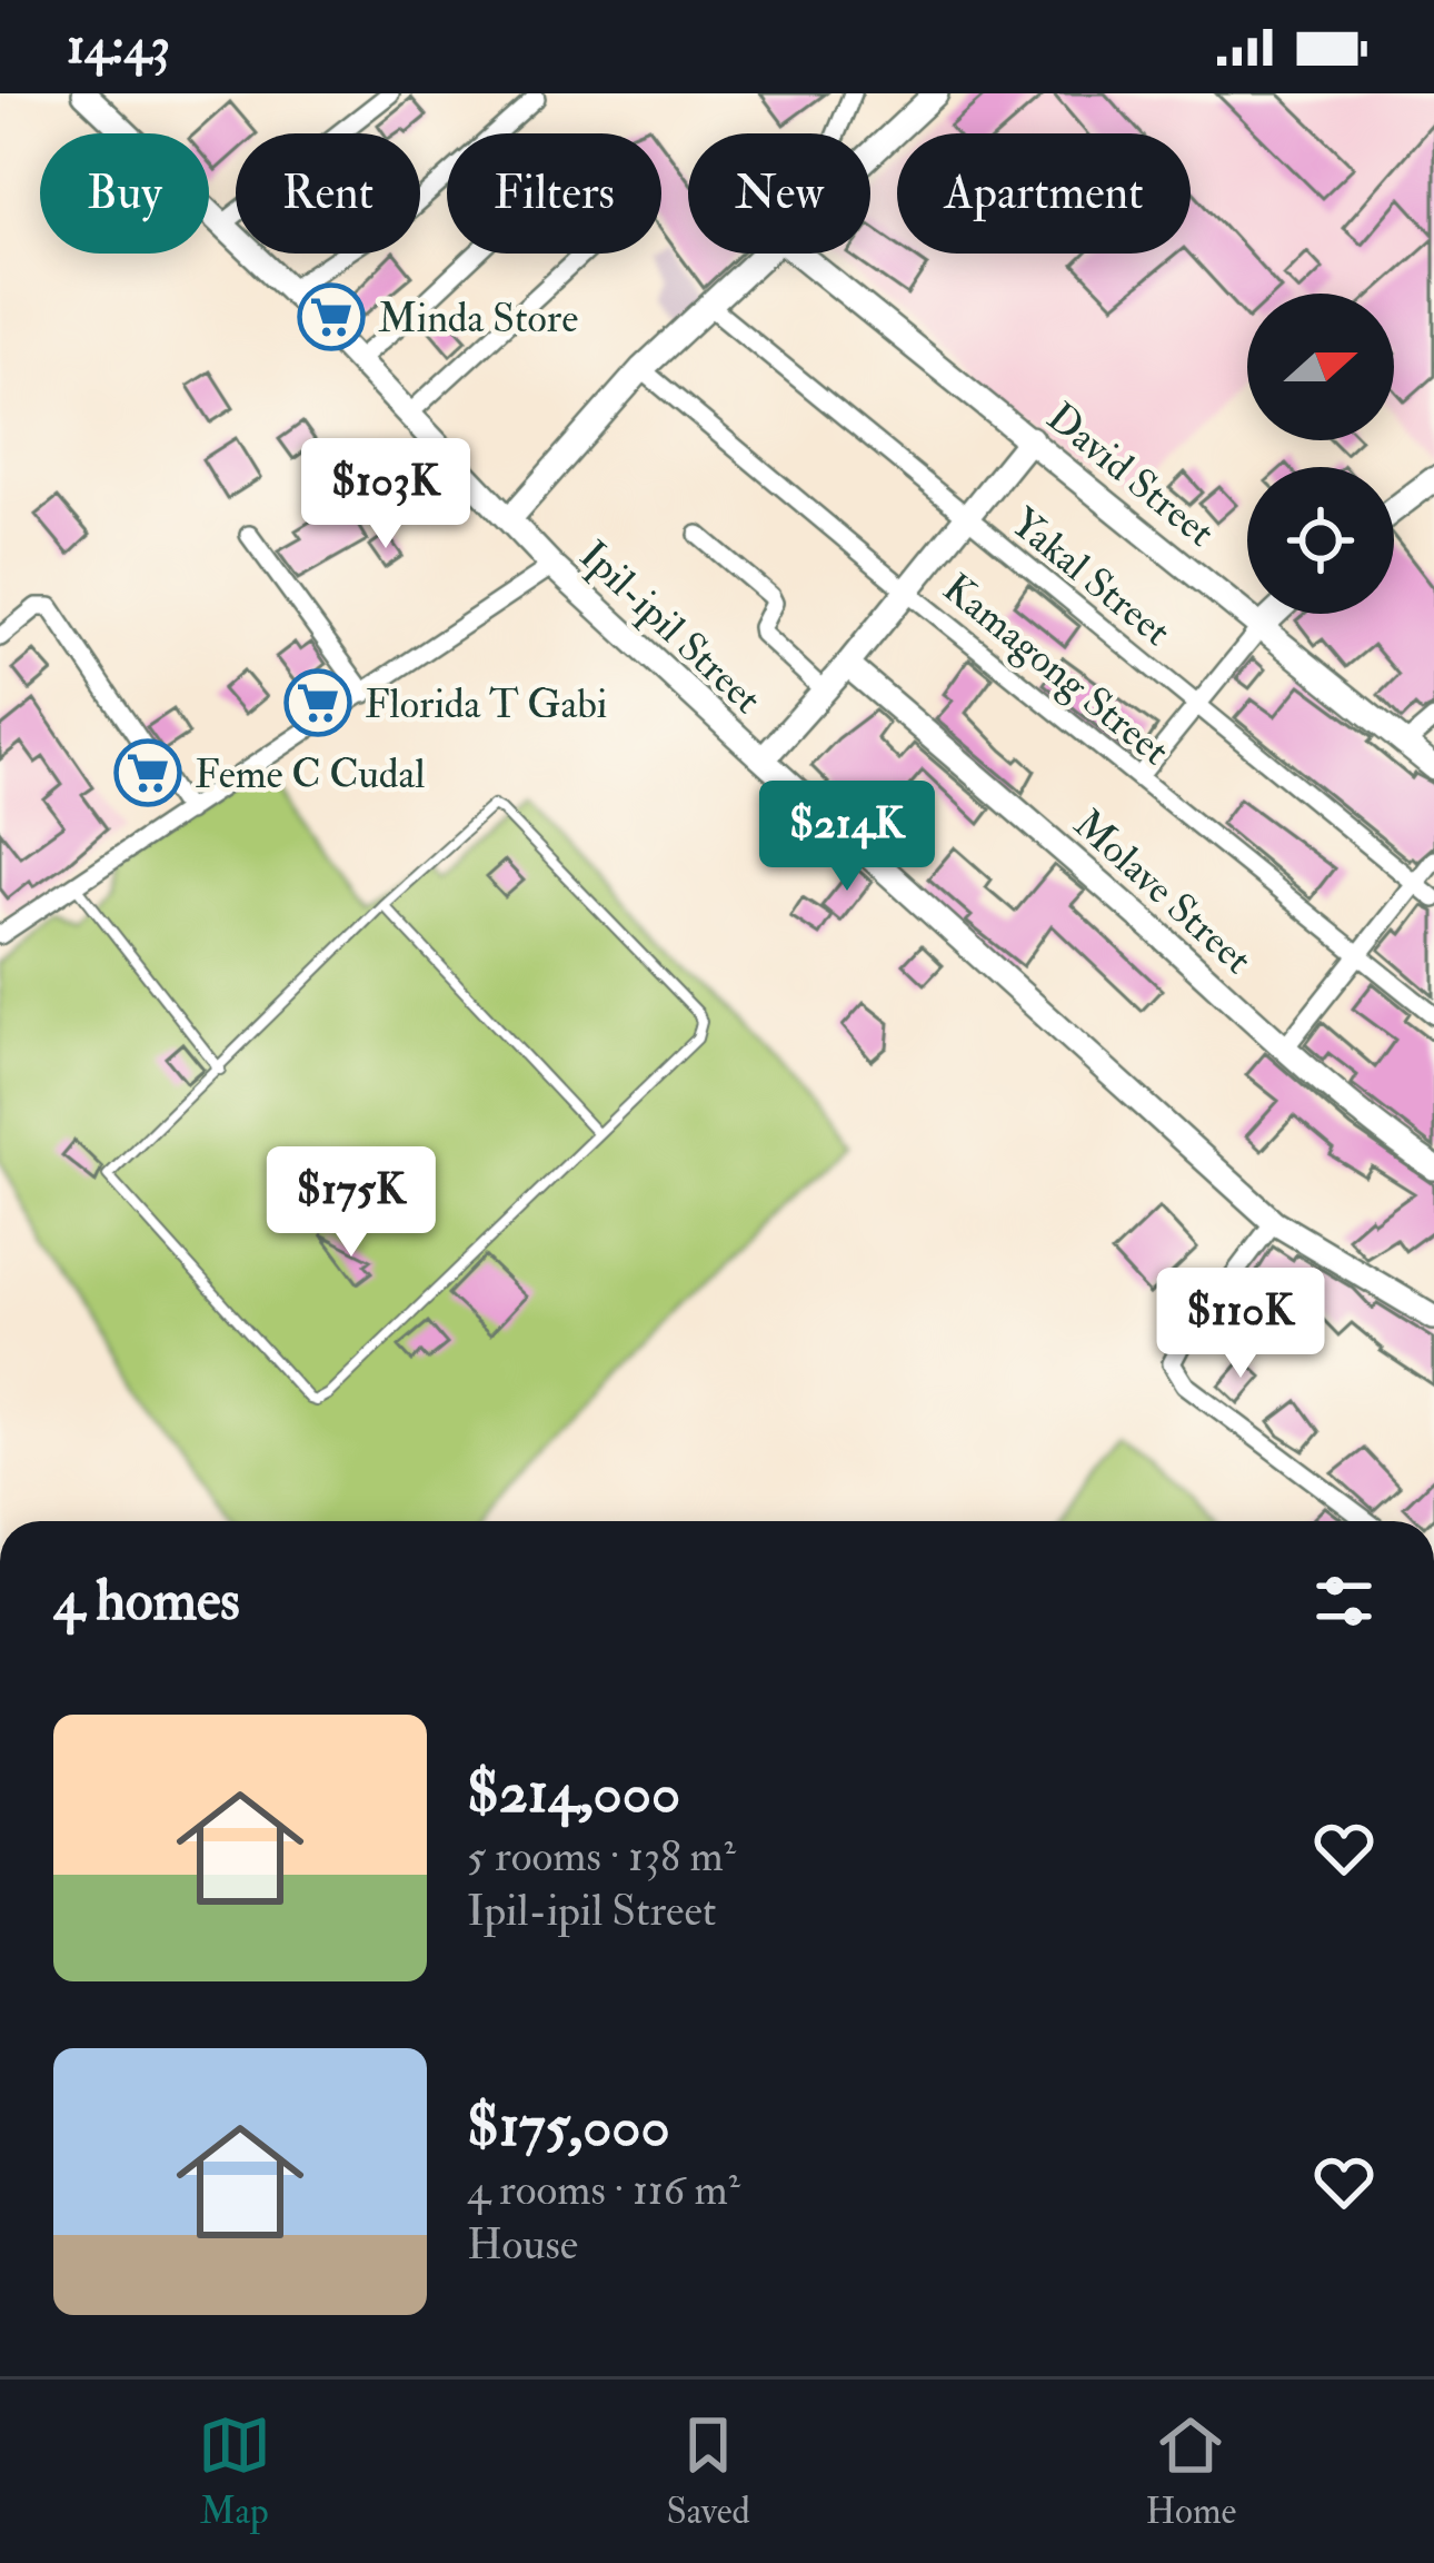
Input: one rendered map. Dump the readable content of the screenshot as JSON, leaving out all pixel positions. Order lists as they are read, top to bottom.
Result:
{
  "streets": {
    "street": [
      "David Street",
      "Yakal Street",
      "Ipil-ipil Street",
      "Kamagong Street",
      "Molave Street"
    ]
  },
  "places": {
    "supermarket": ["Minda Store", "Florida T Gabi", "Feme C Cudal"]
  },
  "north": "right",
  "page": {
    "status": "14:43",
    "chip": [
      "Buy",
      "Rent",
      "Filters",
      "New",
      "Apartment"
    ],
    "price": [
      "$103K",
      "$214K",
      "$175K",
      "$110K"
    ],
    "heading": "4 homes",
    "list": [
      {
        "name": "$214,000",
        "note": "5 rooms · 138 m² · Ipil-ipil Street"
      },
      {
        "name": "$175,000",
        "note": "4 rooms · 116 m² · House"
      }
    ],
    "tabs": ["Map", "Saved", "Home"]
  }
}
